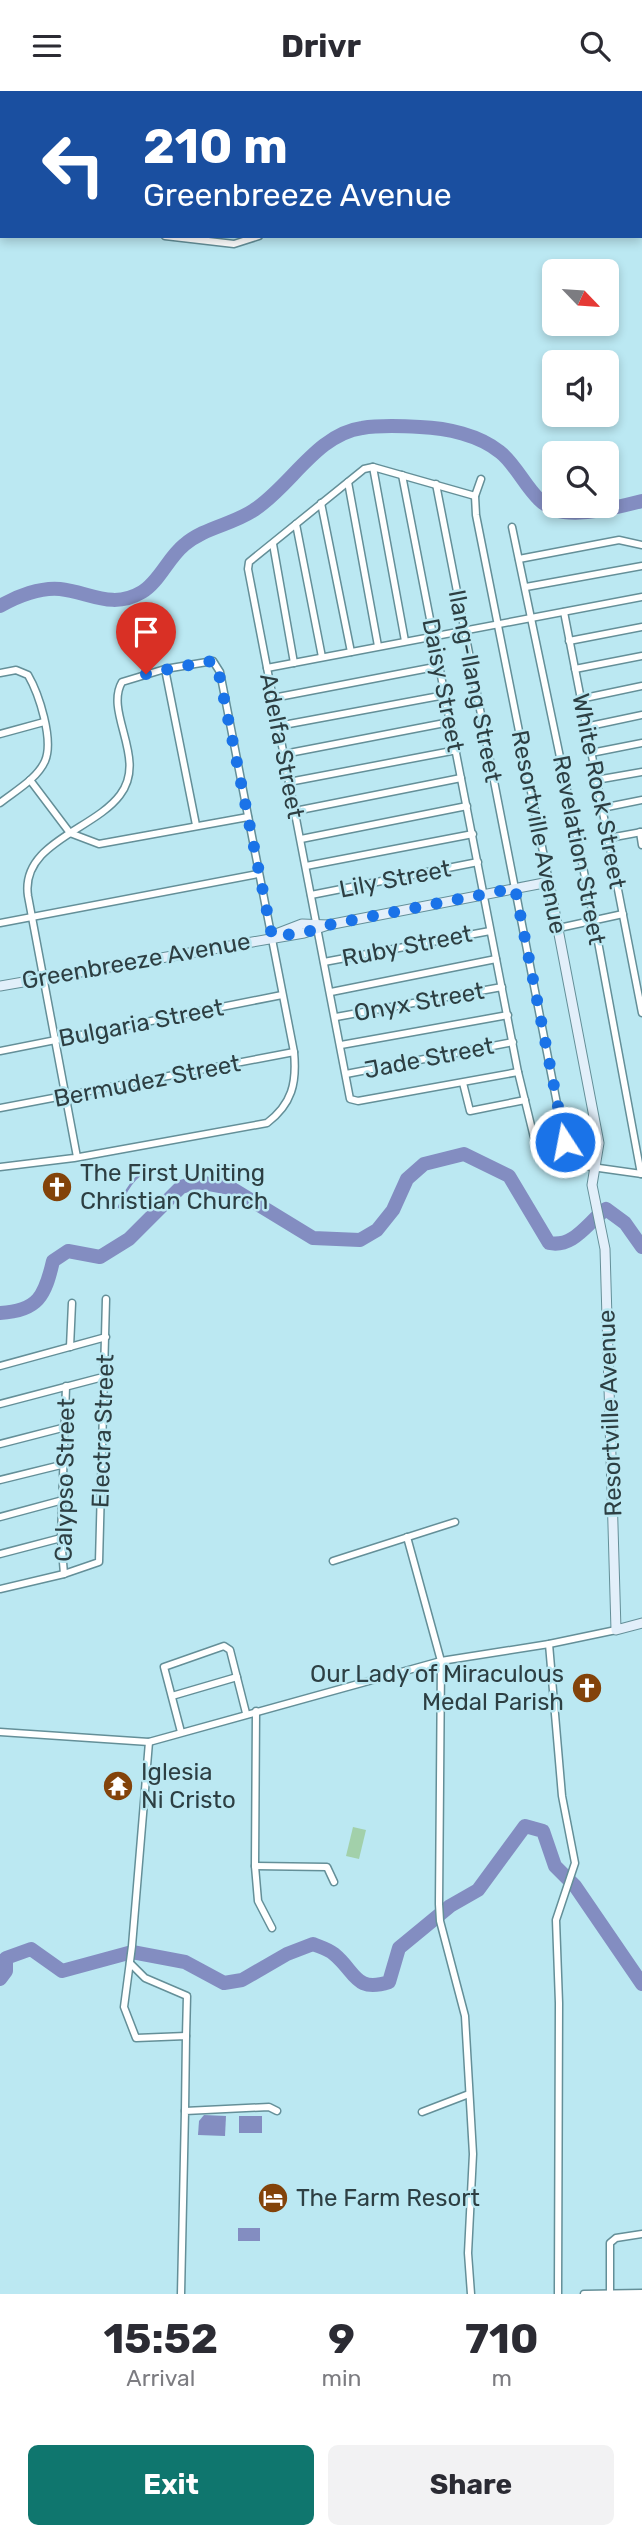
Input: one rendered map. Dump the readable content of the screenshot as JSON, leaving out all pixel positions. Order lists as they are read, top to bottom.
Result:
{
  "streets": {
    "street": [
      "Daisy Street",
      "Ilang-Ilang Street",
      "Adelfa Street",
      "White Rock Street",
      "Resortville Avenue",
      "Revelation Street",
      "Lily Street",
      "Ruby Street",
      "Greenbreeze Avenue",
      "Onyx Street",
      "Bulgaria Street",
      "Jade Street",
      "Bermudez Street",
      "Electra Street",
      "Calypso Street"
    ]
  },
  "crossings": [
    ["Daisy Street", "Ilang-Ilang Street"],
    ["Daisy Street", "Lily Street"],
    ["Daisy Street", "Ruby Street"],
    ["Daisy Street", "Greenbreeze Avenue"],
    ["Daisy Street", "Onyx Street"],
    ["Daisy Street", "Jade Street"],
    ["Ilang-Ilang Street", "Greenbreeze Avenue"],
    ["Adelfa Street", "Lily Street"],
    ["Adelfa Street", "Ruby Street"],
    ["Adelfa Street", "Greenbreeze Avenue"],
    ["Adelfa Street", "Onyx Street"],
    ["Adelfa Street", "Jade Street"],
    ["Resortville Avenue", "Greenbreeze Avenue"],
    ["Electra Street", "Calypso Street"]
  ],
  "places": {
    "church": ["The First Uniting Christian Church", "Our Lady of Miraculous Medal Parish"],
    "temple": ["Iglesia Ni Cristo"],
    "hotel": ["The Farm Resort"]
  },
  "north": "bottom right",
  "page": {
    "header": "Drivr",
    "turn": ["210 m", "Greenbreeze Avenue"],
    "eta": [
      "15:52",
      "Arrival",
      "9",
      "min",
      "710",
      "m"
    ],
    "buttons": ["Exit", "Share"]
  }
}
